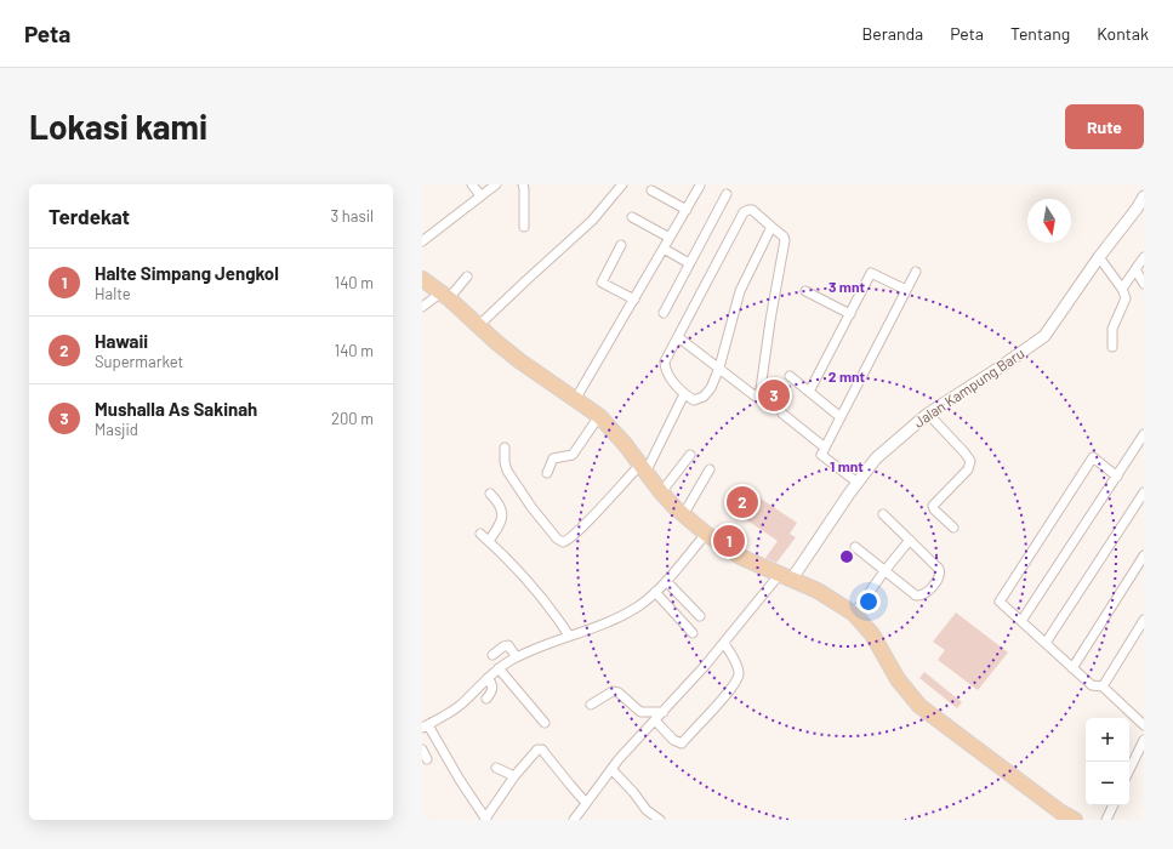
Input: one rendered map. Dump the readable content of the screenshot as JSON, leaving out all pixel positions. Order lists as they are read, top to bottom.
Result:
{
  "streets": {
    "street": ["Jalan Kampung Baru"]
  },
  "north": "bottom",
  "page": {
    "header": "Peta",
    "nav": [
      "Beranda",
      "Peta",
      "Tentang",
      "Kontak"
    ],
    "buttons": "Rute",
    "title": "Lokasi kami",
    "heading": ["Terdekat", "3 hasil"],
    "list": [
      {
        "mark": "1",
        "name": "Halte Simpang Jengkol",
        "note": "Halte",
        "value": "140 m"
      },
      {
        "mark": "2",
        "name": "Hawaii",
        "note": "Supermarket",
        "value": "140 m"
      },
      {
        "mark": "3",
        "name": "Mushalla As Sakinah",
        "note": "Masjid",
        "value": "200 m"
      }
    ],
    "pins": ["3", "2", "1"],
    "map_buttons": ["+", "−"]
  },
  "rings": ["3 mnt", "2 mnt", "1 mnt"]
}
